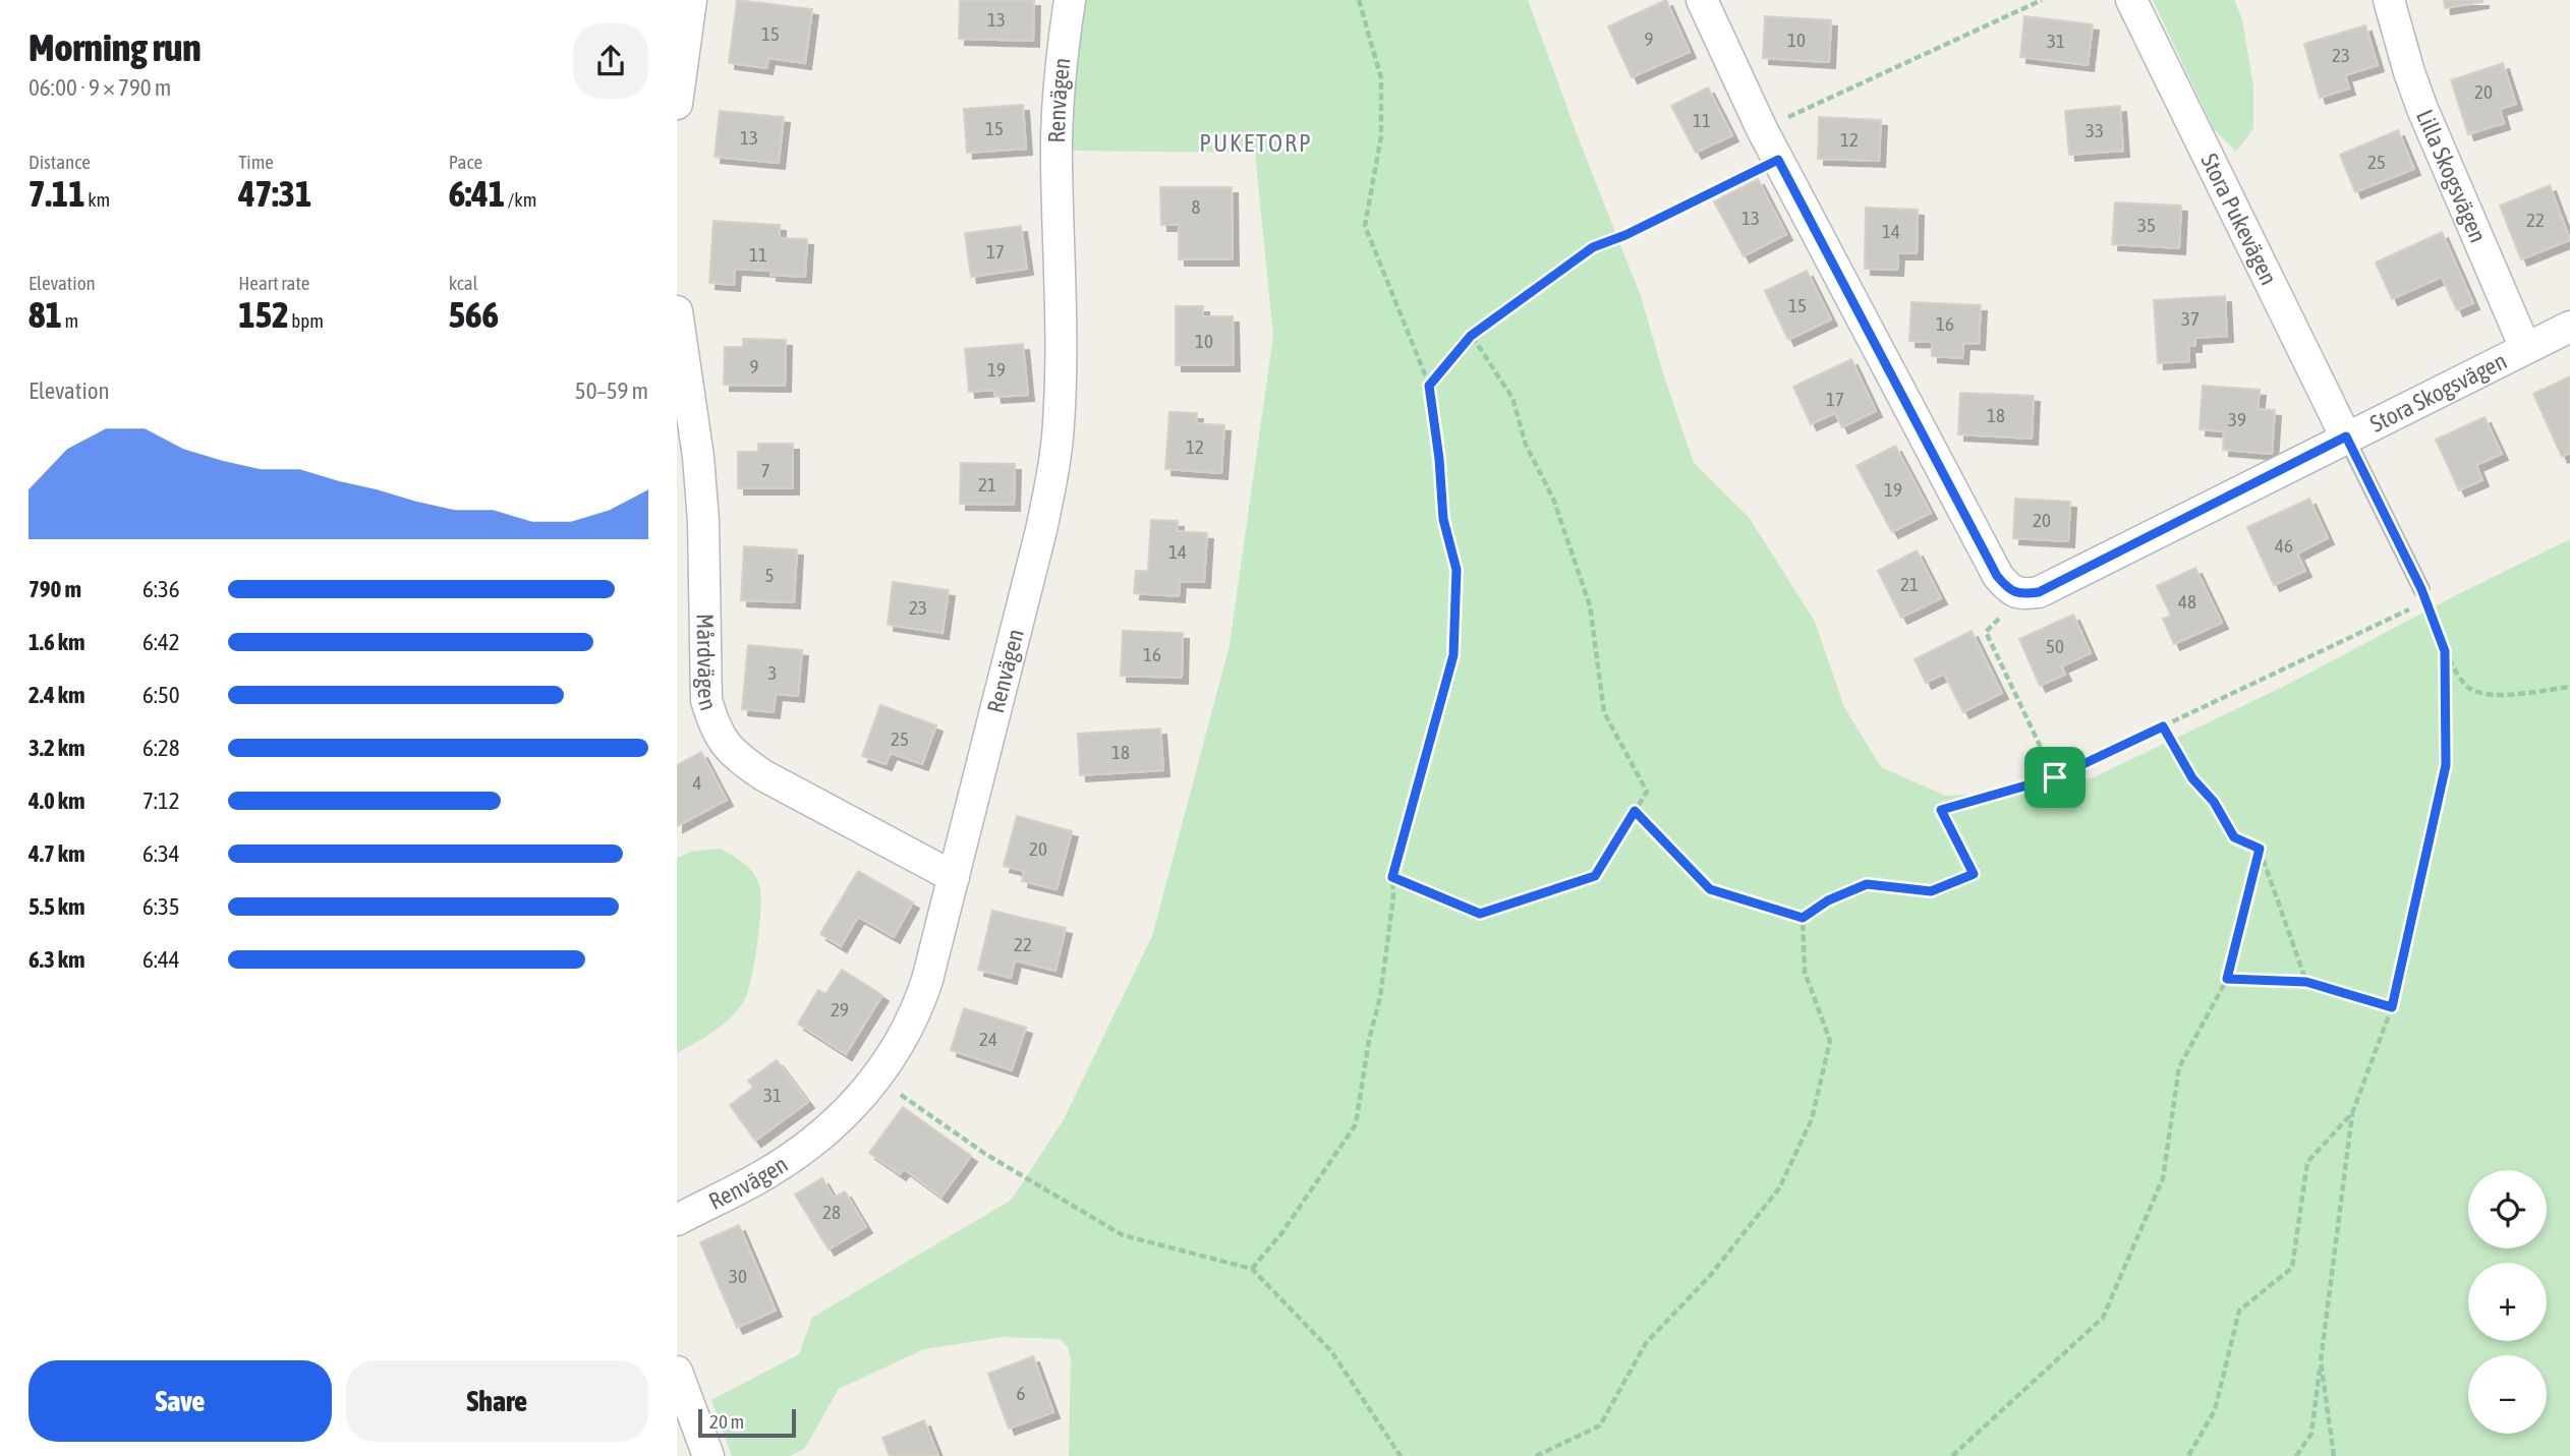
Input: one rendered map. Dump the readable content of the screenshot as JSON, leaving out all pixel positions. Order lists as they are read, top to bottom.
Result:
{
  "streets": {
    "street": [
      "Renvägen",
      "Lilla Skogsvägen",
      "Stora Pukevägen",
      "Stora Skogsvägen",
      "Mårdvägen"
    ]
  },
  "crossings": [
    ["Renvägen", "Mårdvägen"],
    ["Lilla Skogsvägen", "Stora Skogsvägen"],
    ["Stora Pukevägen", "Stora Skogsvägen"]
  ],
  "districts": ["PUKETORP"],
  "house_numbers": [
    "13",
    "15",
    "9",
    "10",
    "31",
    "23",
    "20",
    "11",
    "15",
    "33",
    "13",
    "12",
    "25",
    "8",
    "13",
    "22",
    "35",
    "14",
    "17",
    "11",
    "15",
    "37",
    "16",
    "10",
    "9",
    "19",
    "17",
    "18",
    "39",
    "12",
    "7",
    "21",
    "19",
    "20",
    "46",
    "14",
    "5",
    "21",
    "48",
    "23",
    "50",
    "16",
    "3",
    "25",
    "18",
    "4",
    "20",
    "22",
    "29",
    "24",
    "31",
    "28",
    "30",
    "6"
  ],
  "scale_bar": "20 m",
  "page": {
    "heading": ["Morning run", "06:00 · 9 × 790 m"],
    "stats": [
      ["Distance", "7.11 km"],
      ["Time", "47:31"],
      ["Pace", "6:41 /km"],
      ["Elevation", "81 m"],
      ["Heart rate", "152 bpm"],
      ["kcal", "566"]
    ],
    "chart": ["Elevation", "50–59 m"],
    "list": [
      {
        "name": "790 m",
        "note": "6:36"
      },
      {
        "name": "1.6 km",
        "note": "6:42"
      },
      {
        "name": "2.4 km",
        "note": "6:50"
      },
      {
        "name": "3.2 km",
        "note": "6:28"
      },
      {
        "name": "4.0 km",
        "note": "7:12"
      },
      {
        "name": "4.7 km",
        "note": "6:34"
      },
      {
        "name": "5.5 km",
        "note": "6:35"
      },
      {
        "name": "6.3 km",
        "note": "6:44"
      }
    ],
    "map_buttons": ["+", "−"],
    "buttons": ["Save", "Share"],
    "scale": "20 m"
  }
}
